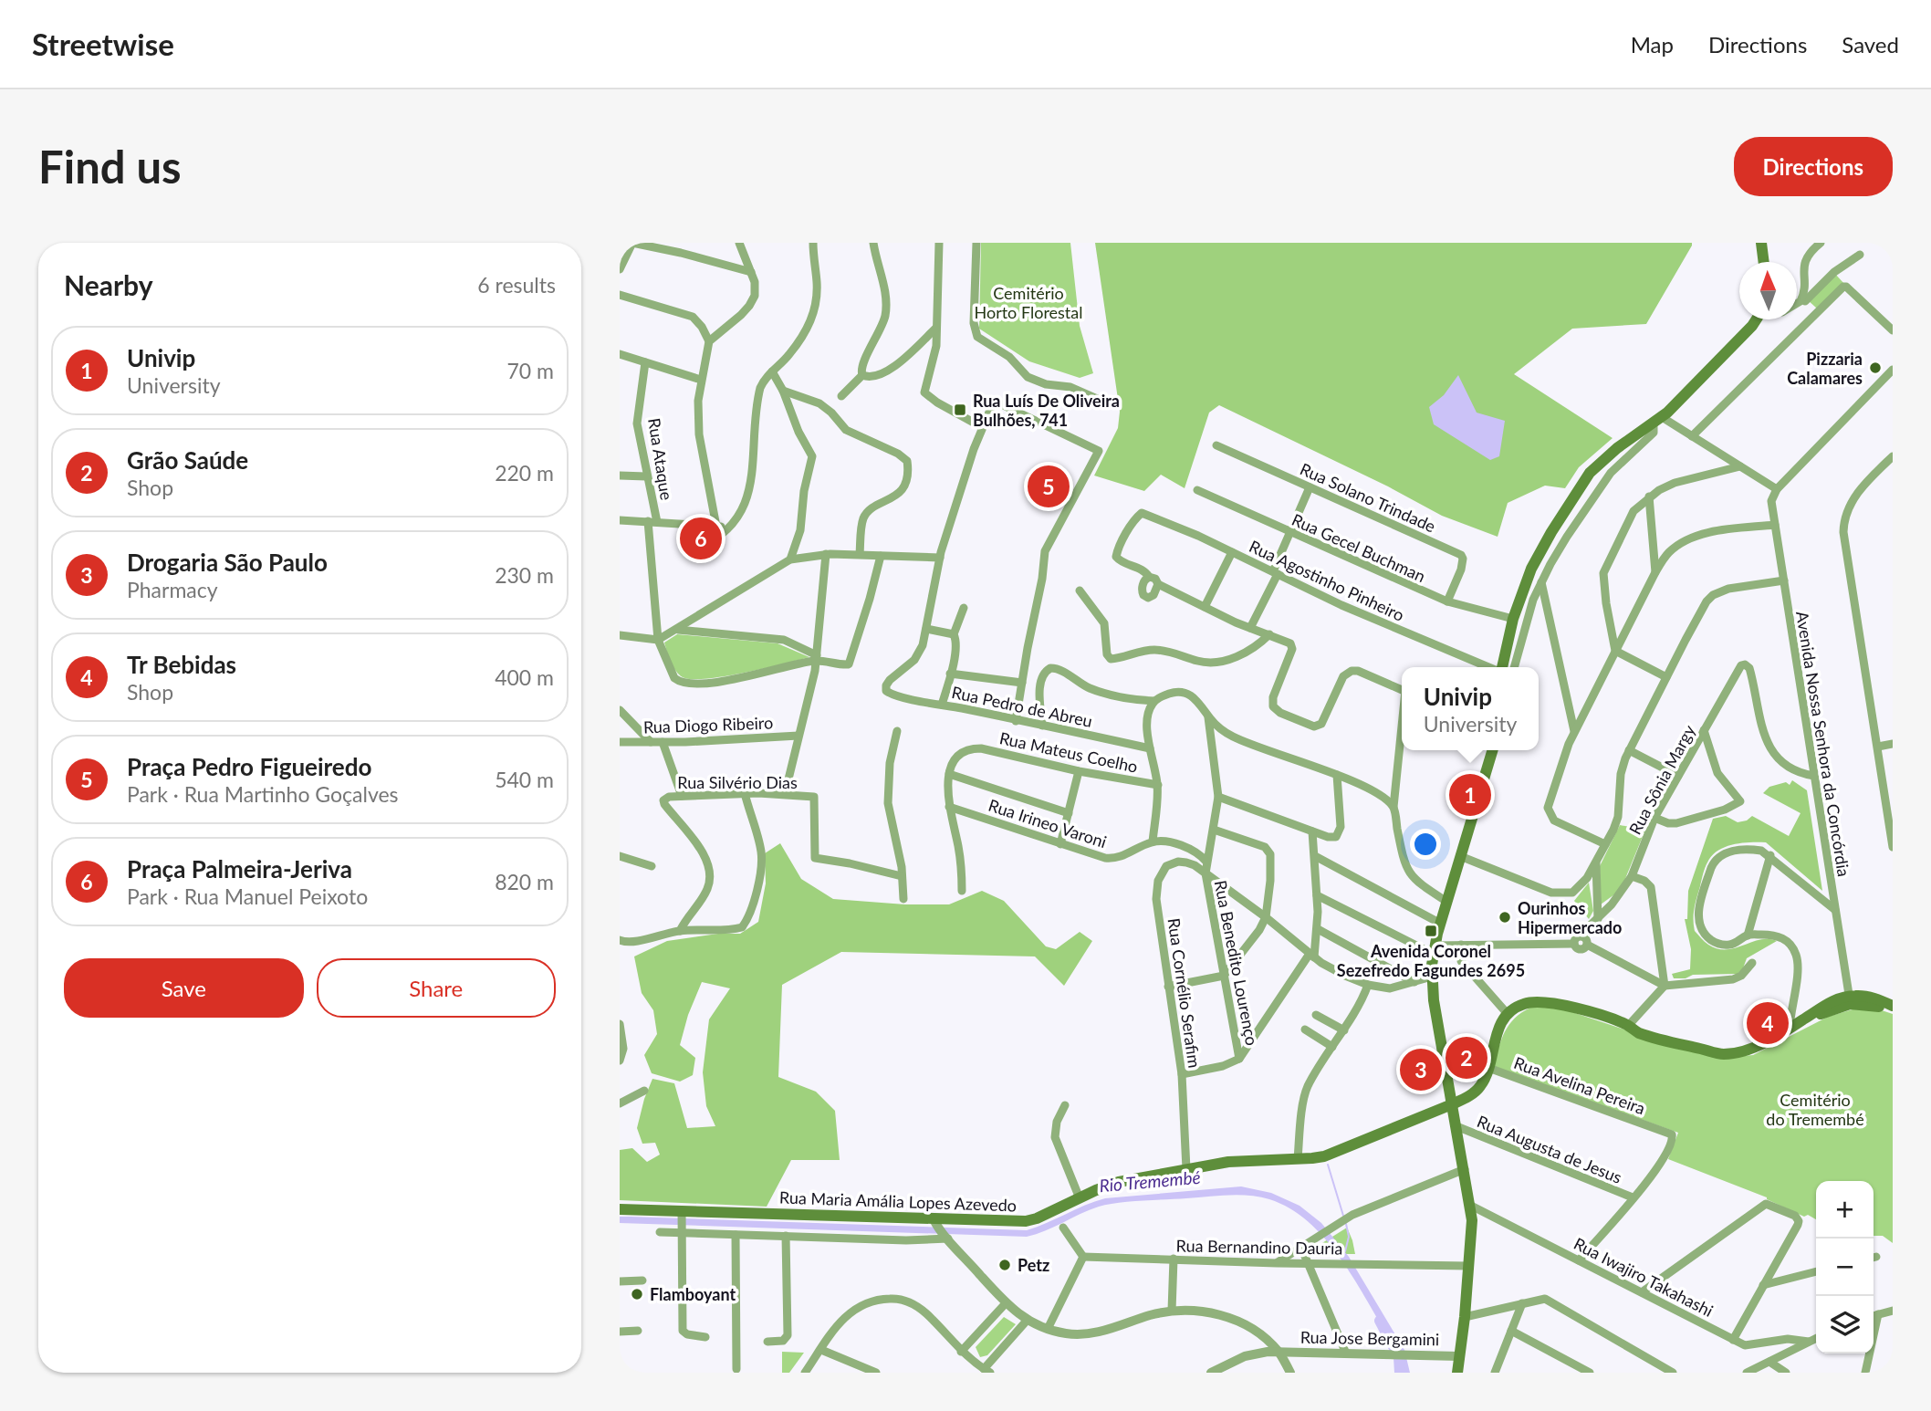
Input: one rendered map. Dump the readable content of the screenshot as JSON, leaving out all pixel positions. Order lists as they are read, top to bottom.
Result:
{
  "streets": {
    "main road": ["Rua Maria Amália Lopes Azevedo"],
    "street": [
      "Rua Ataque",
      "Rua Solano Trindade",
      "Rua Gecel Buchman",
      "Rua Agostinho Pinheiro",
      "Rua Pedro de Abreu",
      "Rua Diogo Ribeiro",
      "Avenida Nossa Senhora da Concórdia",
      "Rua Mateus Coelho",
      "Rua Sônia Margy",
      "Rua Silvério Dias",
      "Rua Irineo Varoni",
      "Rua Benedito Lourenço",
      "Rua Cornélio Serafim",
      "Rua Avelina Pereira",
      "Rua Augusta de Jesus",
      "Rua Bernandino Dauria",
      "Rua Iwajiro Takahashi",
      "Rua Jose Bergamini"
    ]
  },
  "crossings": [
    ["Rua Solano Trindade", "Rua Gecel Buchman"],
    ["Avenida Nossa Senhora da Concórdia", "Rua Sônia Margy"],
    ["Rua Benedito Lourenço", "Rua Cornélio Serafim"],
    ["Rua Cornélio Serafim", "Rua Maria Amália Lopes Azevedo"],
    ["Rua Avelina Pereira", "Rua Augusta de Jesus"],
    ["Rua Avelina Pereira", "Rua Maria Amália Lopes Azevedo"]
  ],
  "water": ["Rio Tremembé"],
  "parks": ["Cemitério Horto Florestal", "Cemitério do Tremembé"],
  "places": {
    "other": [
      "Pizzaria Calamares",
      "Ourinhos Hipermercado",
      "Petz",
      "Flamboyant"
    ],
    "transit": ["Rua Luís De Oliveira Bulhões, 741", "Avenida Coronel Sezefredo Fagundes 2695"]
  },
  "north": "top",
  "page": {
    "header": "Streetwise",
    "nav": ["Map", "Directions", "Saved"],
    "buttons": [
      "Directions",
      ["Save", "Share"]
    ],
    "title": "Find us",
    "heading": ["Nearby", "6 results"],
    "list": [
      {
        "mark": "1",
        "name": "Univip",
        "note": "University",
        "value": "70 m"
      },
      {
        "mark": "2",
        "name": "Grão Saúde",
        "note": "Shop",
        "value": "220 m"
      },
      {
        "mark": "3",
        "name": "Drogaria São Paulo",
        "note": "Pharmacy",
        "value": "230 m"
      },
      {
        "mark": "4",
        "name": "Tr Bebidas",
        "note": "Shop",
        "value": "400 m"
      },
      {
        "mark": "5",
        "name": "Praça Pedro Figueiredo",
        "note": "Park · Rua Martinho Goçalves",
        "value": "540 m"
      },
      {
        "mark": "6",
        "name": "Praça Palmeira-Jeriva",
        "note": "Park · Rua Manuel Peixoto",
        "value": "820 m"
      }
    ],
    "pins": [
      "5",
      "6",
      "1",
      "4",
      "2",
      "3"
    ],
    "popup": ["Univip", "University"],
    "map_buttons": ["+", "−"]
  }
}
